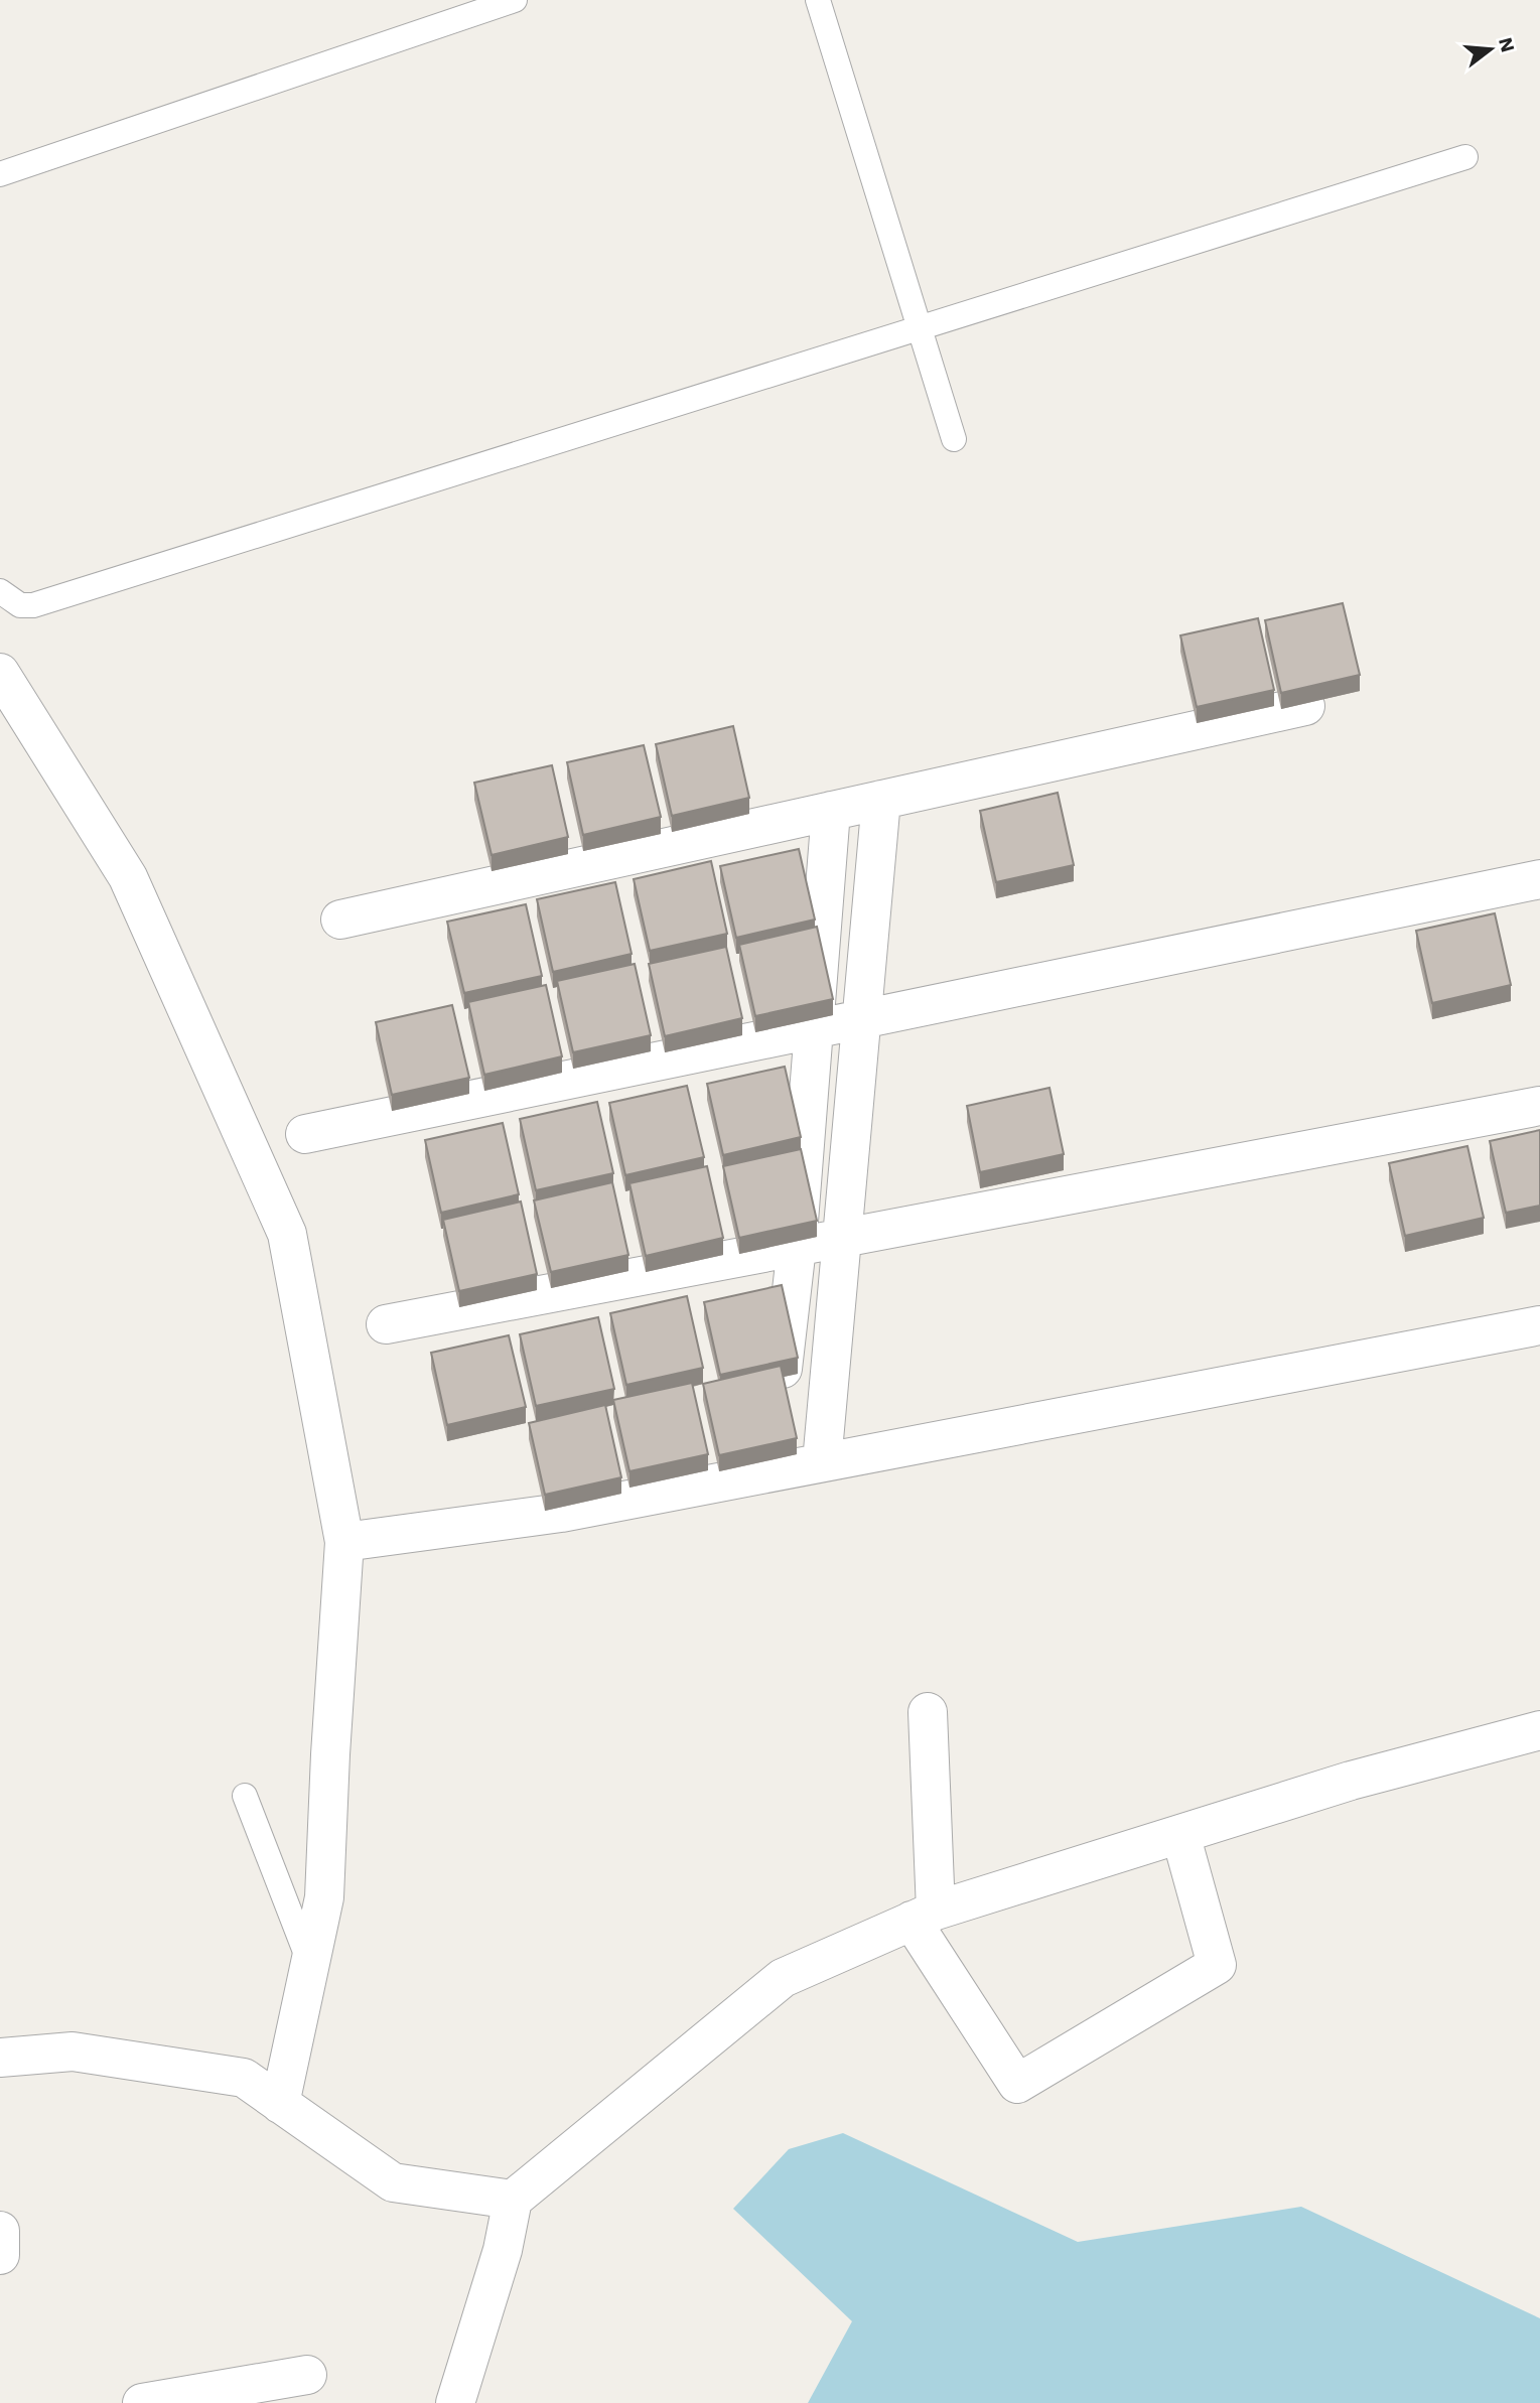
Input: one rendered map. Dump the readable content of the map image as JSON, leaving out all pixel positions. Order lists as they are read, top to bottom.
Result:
{
  "north": "right"
}
